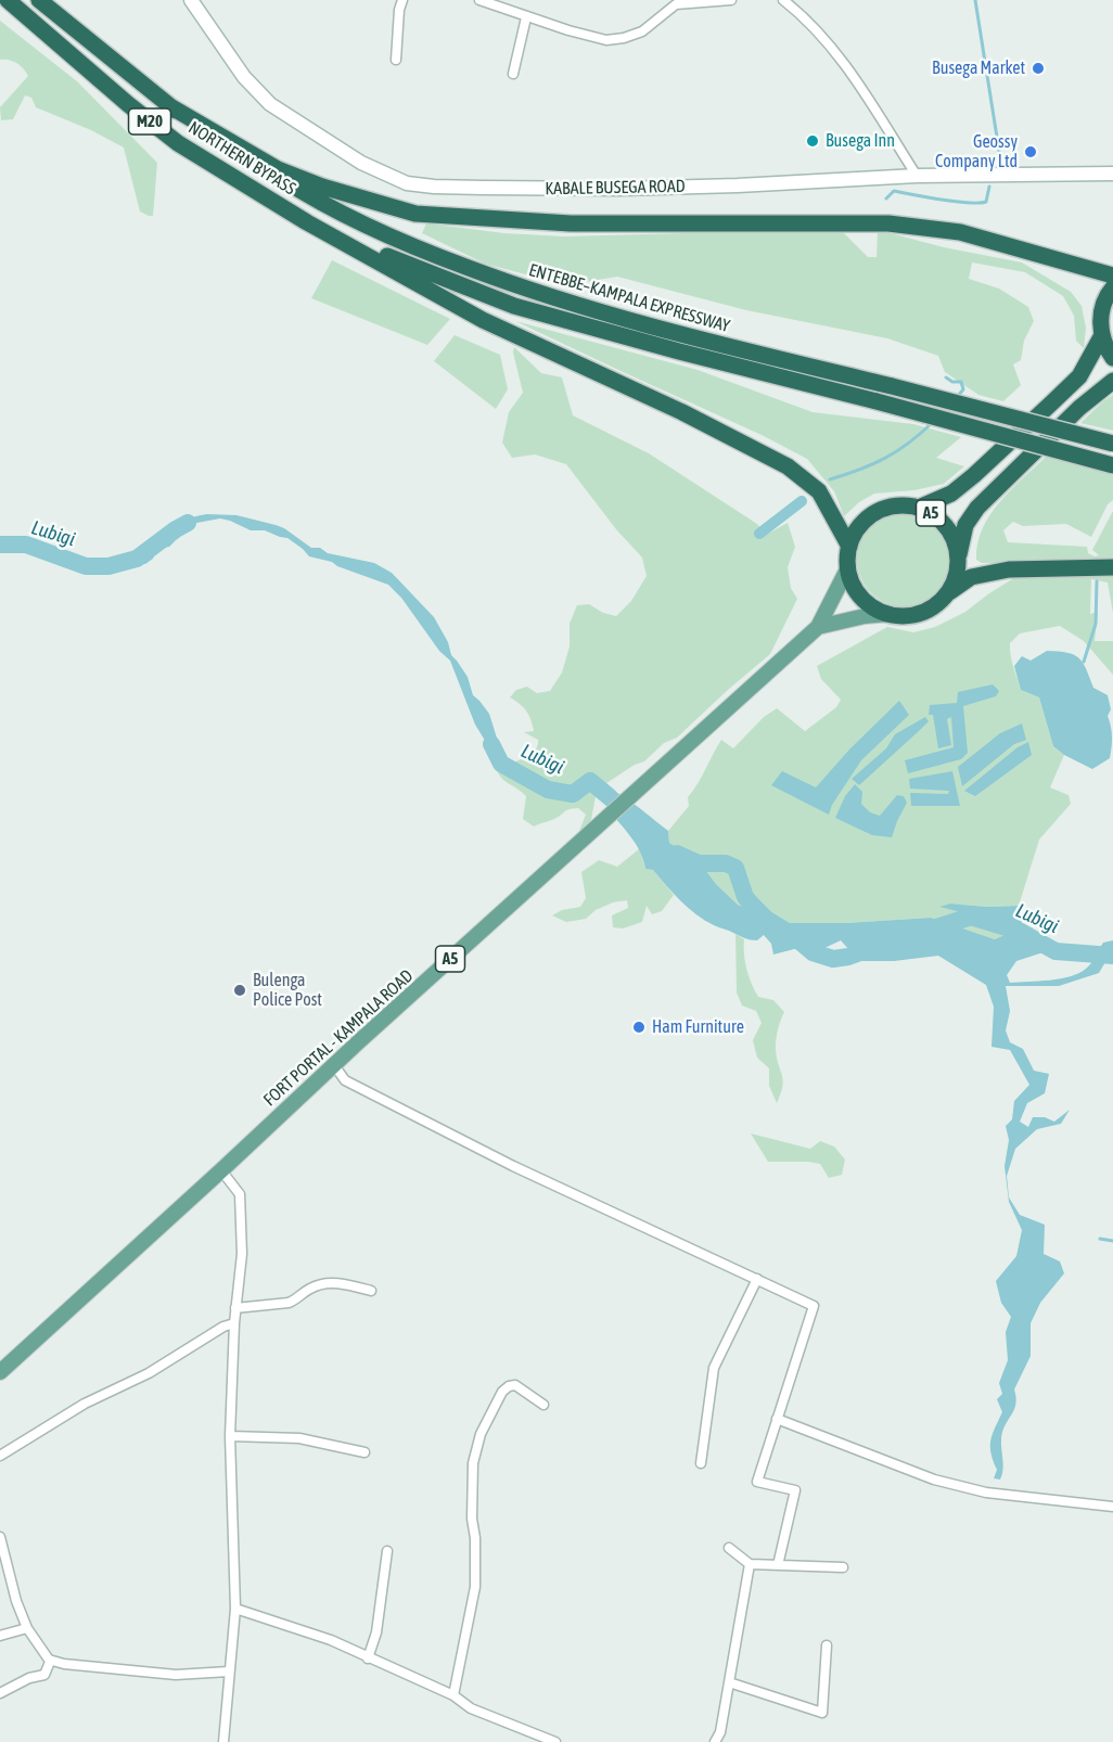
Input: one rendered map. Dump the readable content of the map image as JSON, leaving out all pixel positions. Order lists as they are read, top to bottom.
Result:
{
  "streets": {
    "highway": [
      "M20",
      "NORTHERN BYPASS",
      "ENTEBBE–KAMPALA EXPRESSWAY",
      "A5"
    ],
    "main road": ["FORT PORTAL - KAMPALA ROAD"],
    "street": ["KABALE BUSEGA ROAD"]
  },
  "crossings": [
    ["M20", "ENTEBBE–KAMPALA EXPRESSWAY"],
    ["NORTHERN BYPASS", "ENTEBBE–KAMPALA EXPRESSWAY"],
    ["A5", "FORT PORTAL - KAMPALA ROAD"]
  ],
  "water": ["Lubigi"],
  "places": [
    "Busega Market",
    "Busega Inn",
    "Geossy Company Ltd",
    "Bulenga Police Post",
    "Ham Furniture"
  ]
}
